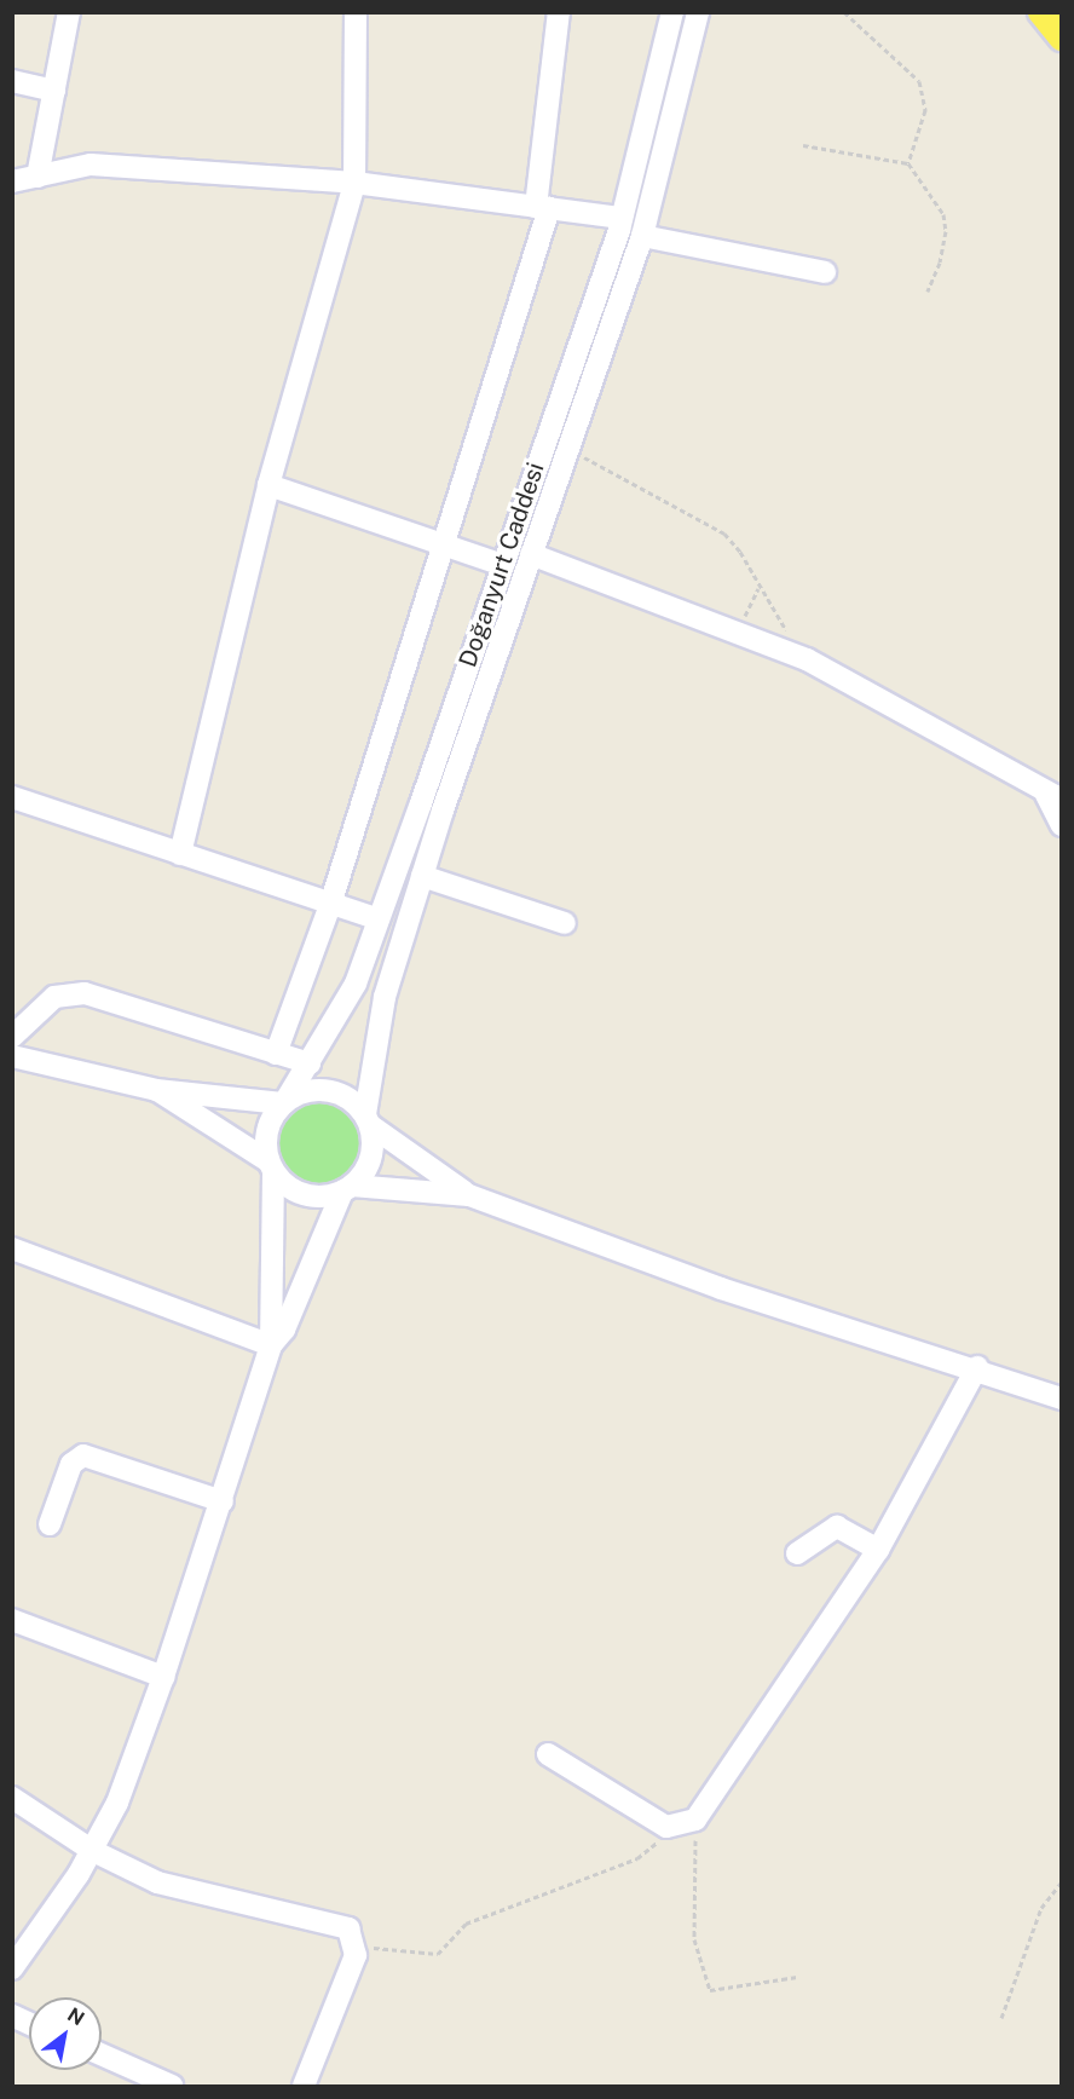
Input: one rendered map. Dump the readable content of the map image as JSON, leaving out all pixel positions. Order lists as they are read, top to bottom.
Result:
{
  "streets": {
    "street": ["Doğanyurt Caddesi"]
  },
  "north": "top right"
}
